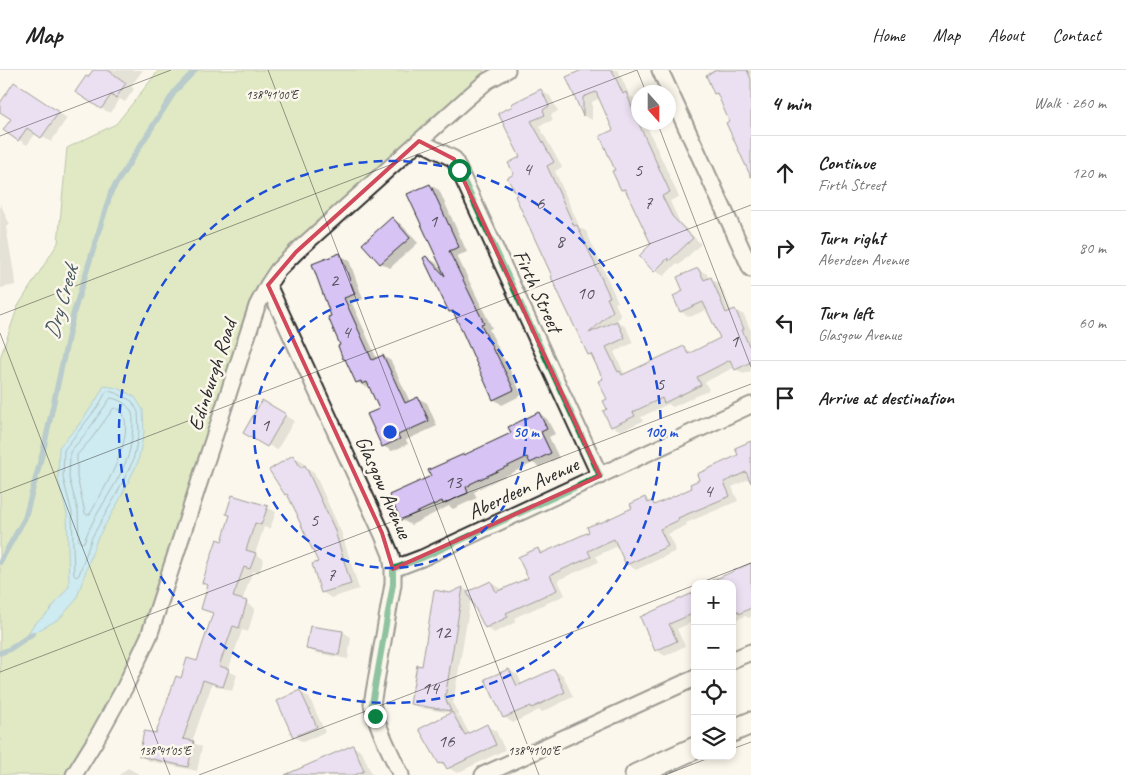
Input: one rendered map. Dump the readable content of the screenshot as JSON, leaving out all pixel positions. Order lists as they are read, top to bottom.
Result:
{
  "streets": {
    "street": [
      "Firth Street",
      "Edinburgh Road",
      "Glasgow Avenue",
      "Aberdeen Avenue"
    ]
  },
  "crossings": [
    ["Firth Street", "Edinburgh Road"],
    ["Firth Street", "Aberdeen Avenue"],
    ["Edinburgh Road", "Glasgow Avenue"],
    ["Glasgow Avenue", "Aberdeen Avenue"]
  ],
  "water": ["Dry Creek"],
  "house_numbers": [
    "4",
    "5",
    "6",
    "7",
    "1",
    "8",
    "2",
    "10",
    "4",
    "1",
    "5",
    "1",
    "13",
    "4",
    "5",
    "7",
    "12",
    "14",
    "16"
  ],
  "north": "bottom",
  "page": {
    "header": "Map",
    "nav": [
      "Home",
      "Map",
      "About",
      "Contact"
    ],
    "heading": ["4 min", "Walk · 260 m"],
    "list": [
      ["Continue", "Firth Street", "120 m"],
      ["Turn right", "Aberdeen Avenue", "80 m"],
      ["Turn left", "Glasgow Avenue", "60 m"],
      "Arrive at destination"
    ],
    "map_buttons": ["+", "−"]
  },
  "coordinates": ["138°41'00\"E", "138°41'05\"E"],
  "rings": ["50 m", "100 m"]
}
